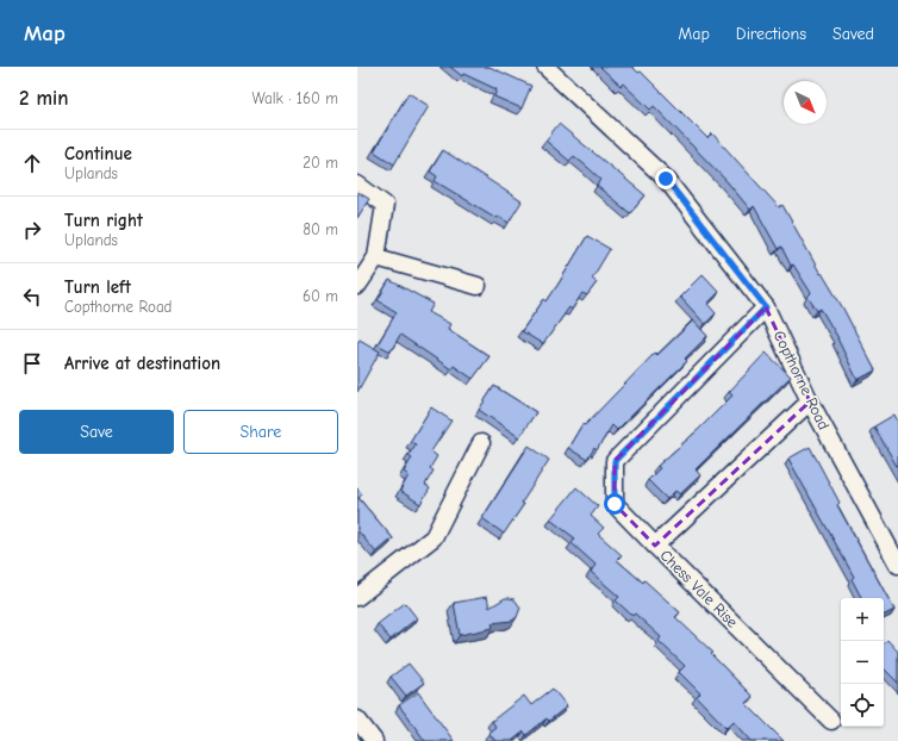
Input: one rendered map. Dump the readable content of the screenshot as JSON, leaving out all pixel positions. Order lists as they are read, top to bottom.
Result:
{
  "streets": {
    "street": ["Copthorne Road", "Chess Vale Rise"]
  },
  "crossings": [
    ["Copthorne Road", "Chess Vale Rise"]
  ],
  "north": "bottom right",
  "page": {
    "header": "Map",
    "nav": ["Map", "Directions", "Saved"],
    "heading": ["2 min", "Walk · 160 m"],
    "list": [
      ["Continue", "Uplands", "20 m"],
      ["Turn right", "Uplands", "80 m"],
      ["Turn left", "Copthorne Road", "60 m"],
      "Arrive at destination"
    ],
    "buttons": ["Save", "Share"],
    "map_buttons": ["+", "−"]
  }
}
